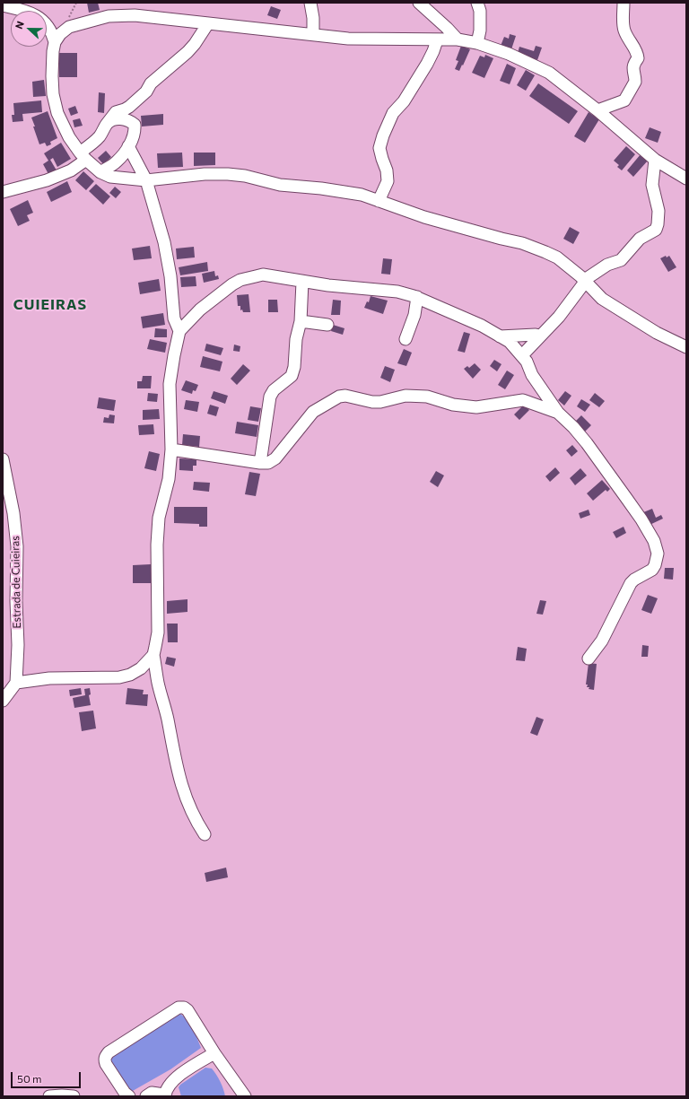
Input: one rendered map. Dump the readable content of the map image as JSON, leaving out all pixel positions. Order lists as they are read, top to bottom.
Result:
{
  "streets": {
    "street": ["Estrada de Cuieiras"]
  },
  "districts": ["CUIEIRAS"],
  "scale_bar": "50 m",
  "north": "left"
}
